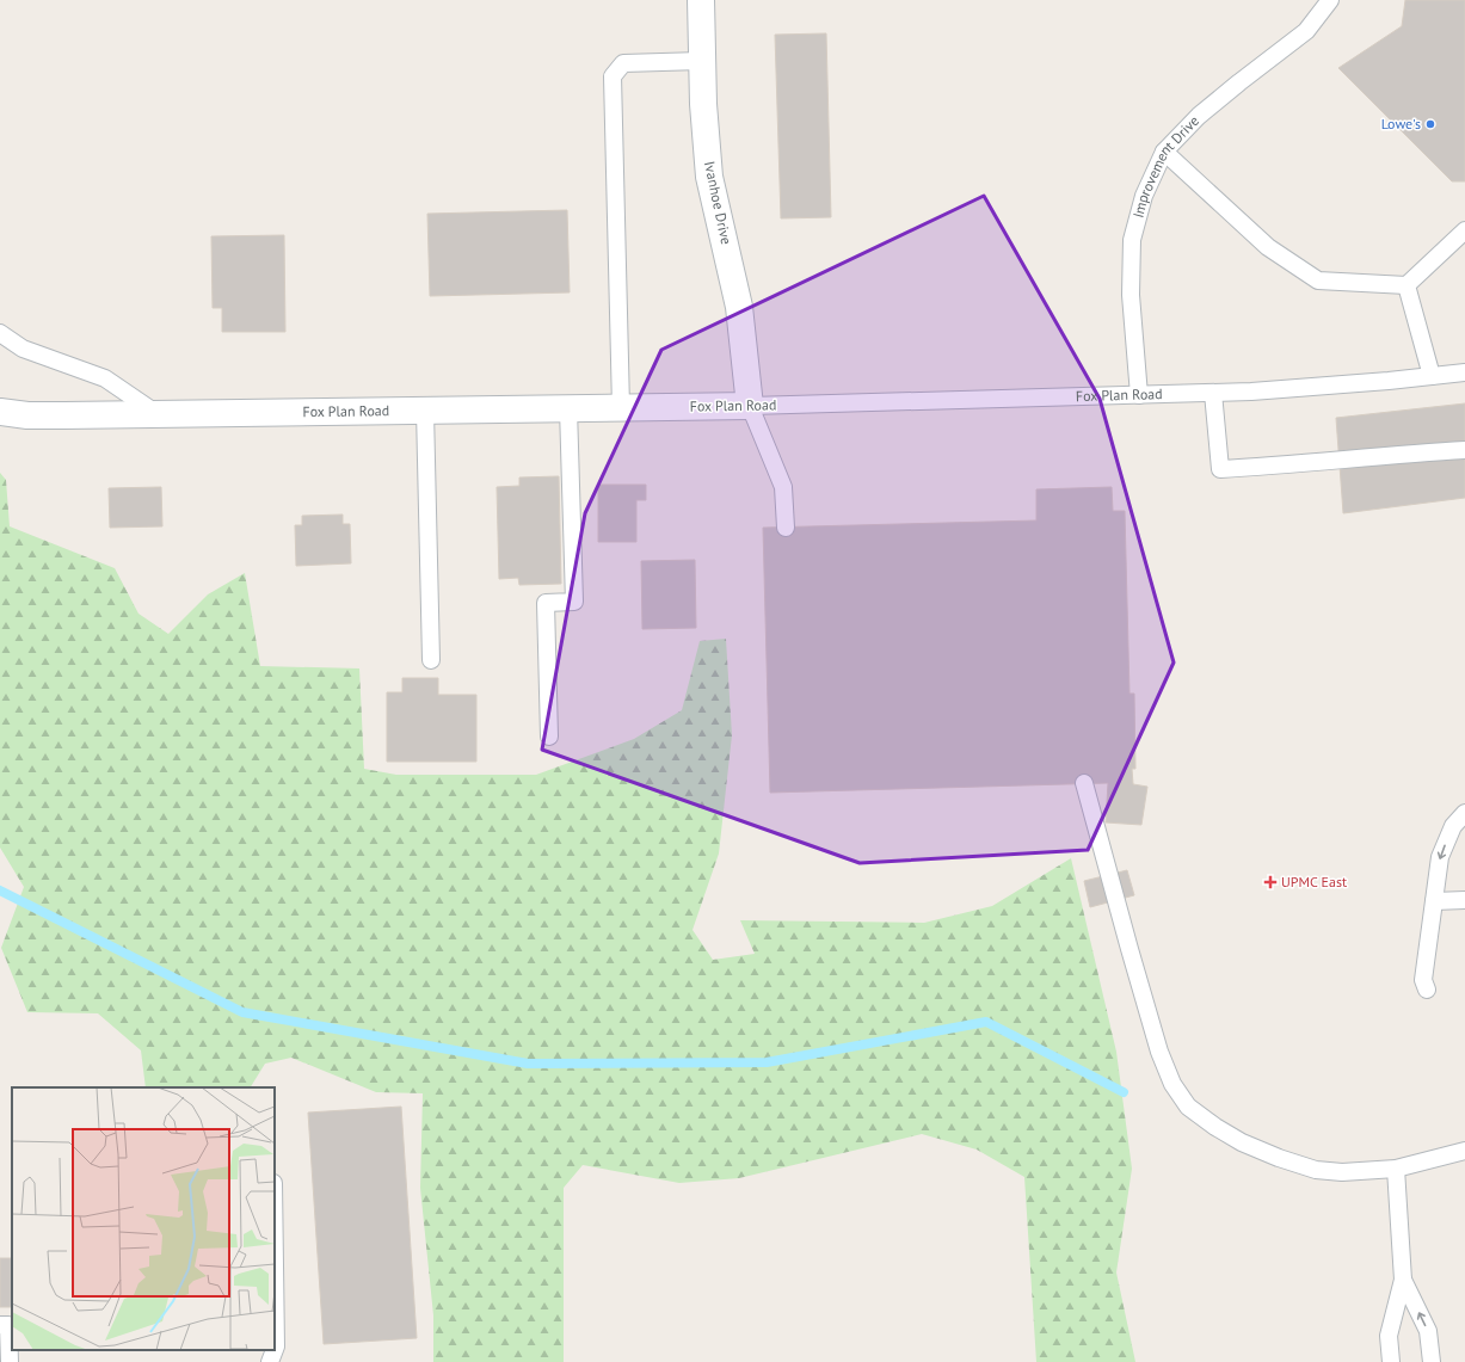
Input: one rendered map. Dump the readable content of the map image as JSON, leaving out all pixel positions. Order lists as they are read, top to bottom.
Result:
{
  "streets": {
    "street": ["Ivanhoe Drive", "Fox Plan Road"],
    "lane": ["Improvement Drive"]
  },
  "crossings": [
    ["Improvement Drive", "Fox Plan Road"],
    ["Ivanhoe Drive", "Fox Plan Road"]
  ],
  "places": {
    "other": ["Lowe's"],
    "health": ["UPMC East"]
  }
}
